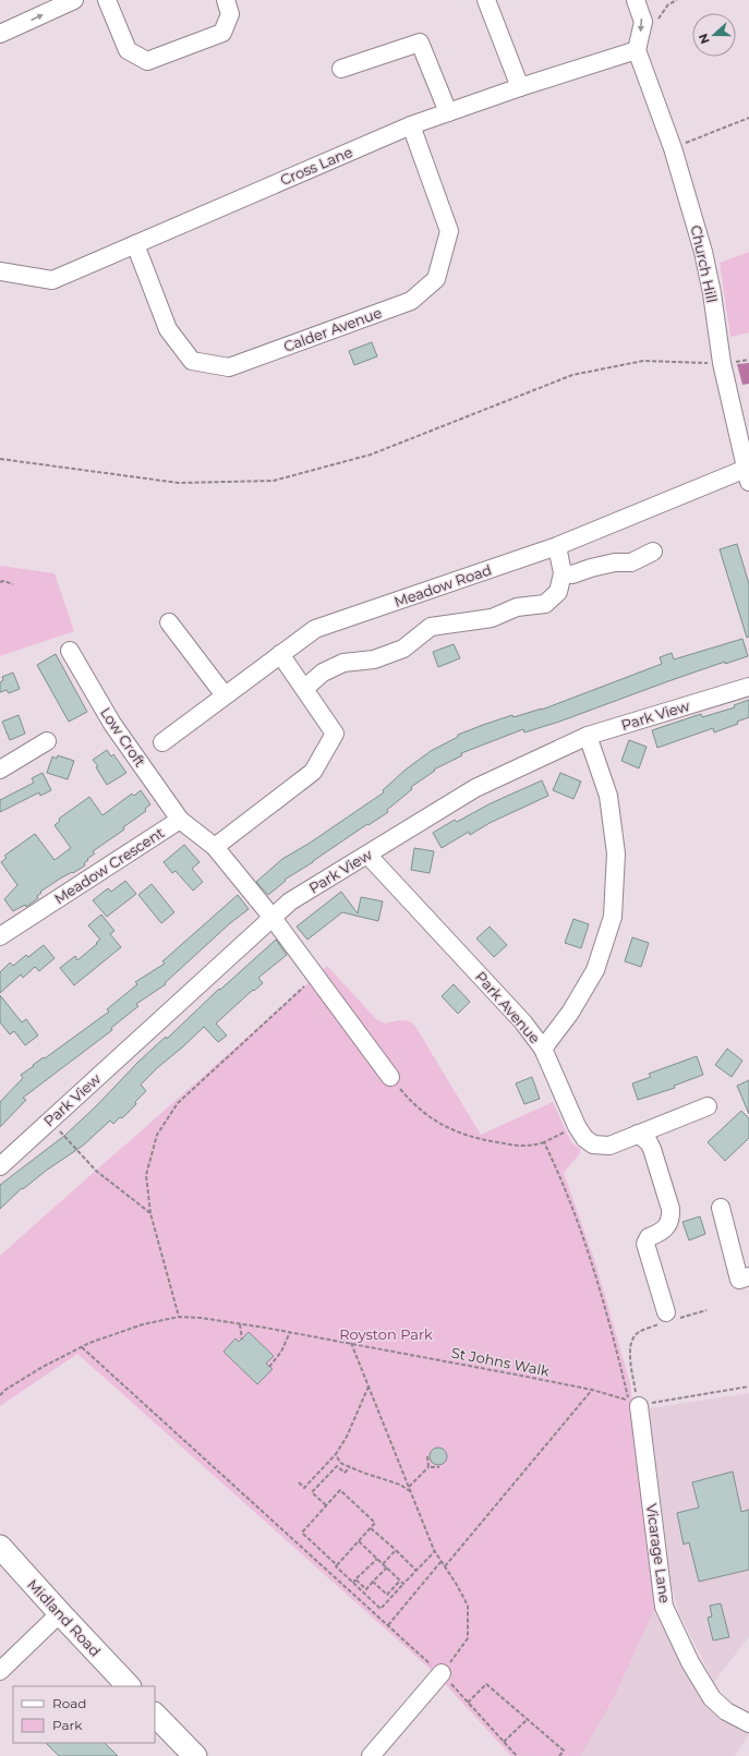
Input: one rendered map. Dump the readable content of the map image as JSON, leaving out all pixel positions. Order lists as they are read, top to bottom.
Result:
{
  "streets": {
    "main road": ["Midland Road"],
    "street": [
      "Cross Lane",
      "Church Hill",
      "Calder Avenue",
      "Meadow Road",
      "Park View",
      "Low Croft",
      "Meadow Crescent",
      "Park Avenue",
      "Vicarage Lane"
    ],
    "path": ["St Johns Walk"]
  },
  "crossings": [
    ["Cross Lane", "Church Hill"],
    ["Cross Lane", "Calder Avenue"],
    ["Church Hill", "Meadow Road"],
    ["Park View", "Meadow Crescent"],
    ["Park View", "Park Avenue"],
    ["Low Croft", "Meadow Crescent"]
  ],
  "parks": ["Royston Park"],
  "legend": ["Road", "Park"],
  "north": "left"
}
